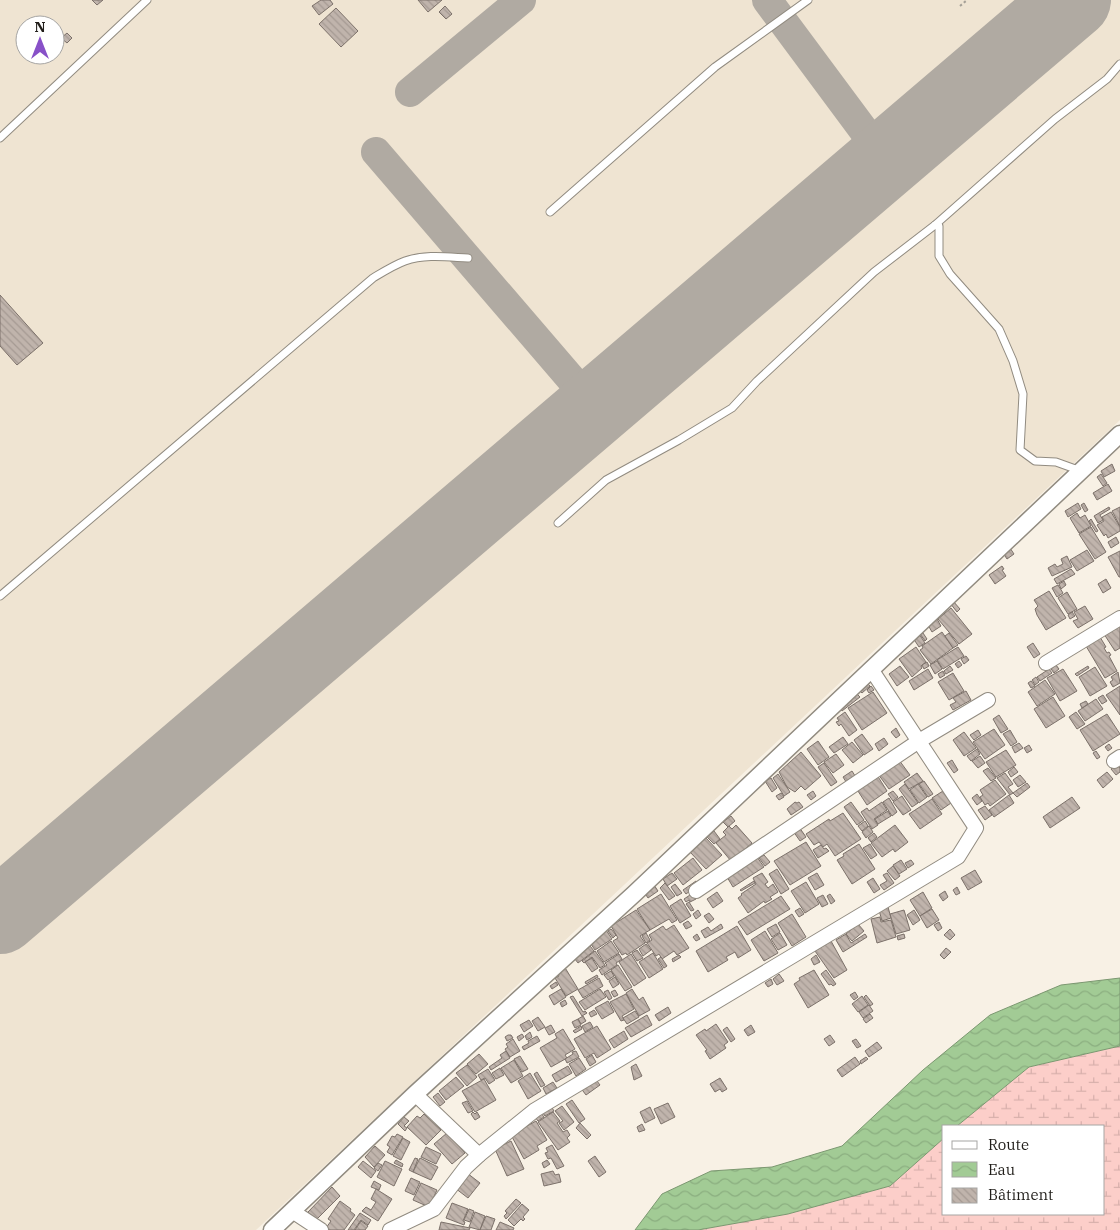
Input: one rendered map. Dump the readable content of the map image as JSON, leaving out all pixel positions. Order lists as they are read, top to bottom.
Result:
{
  "legend": ["Route", "Eau", "Bâtiment"],
  "north": "top"
}
